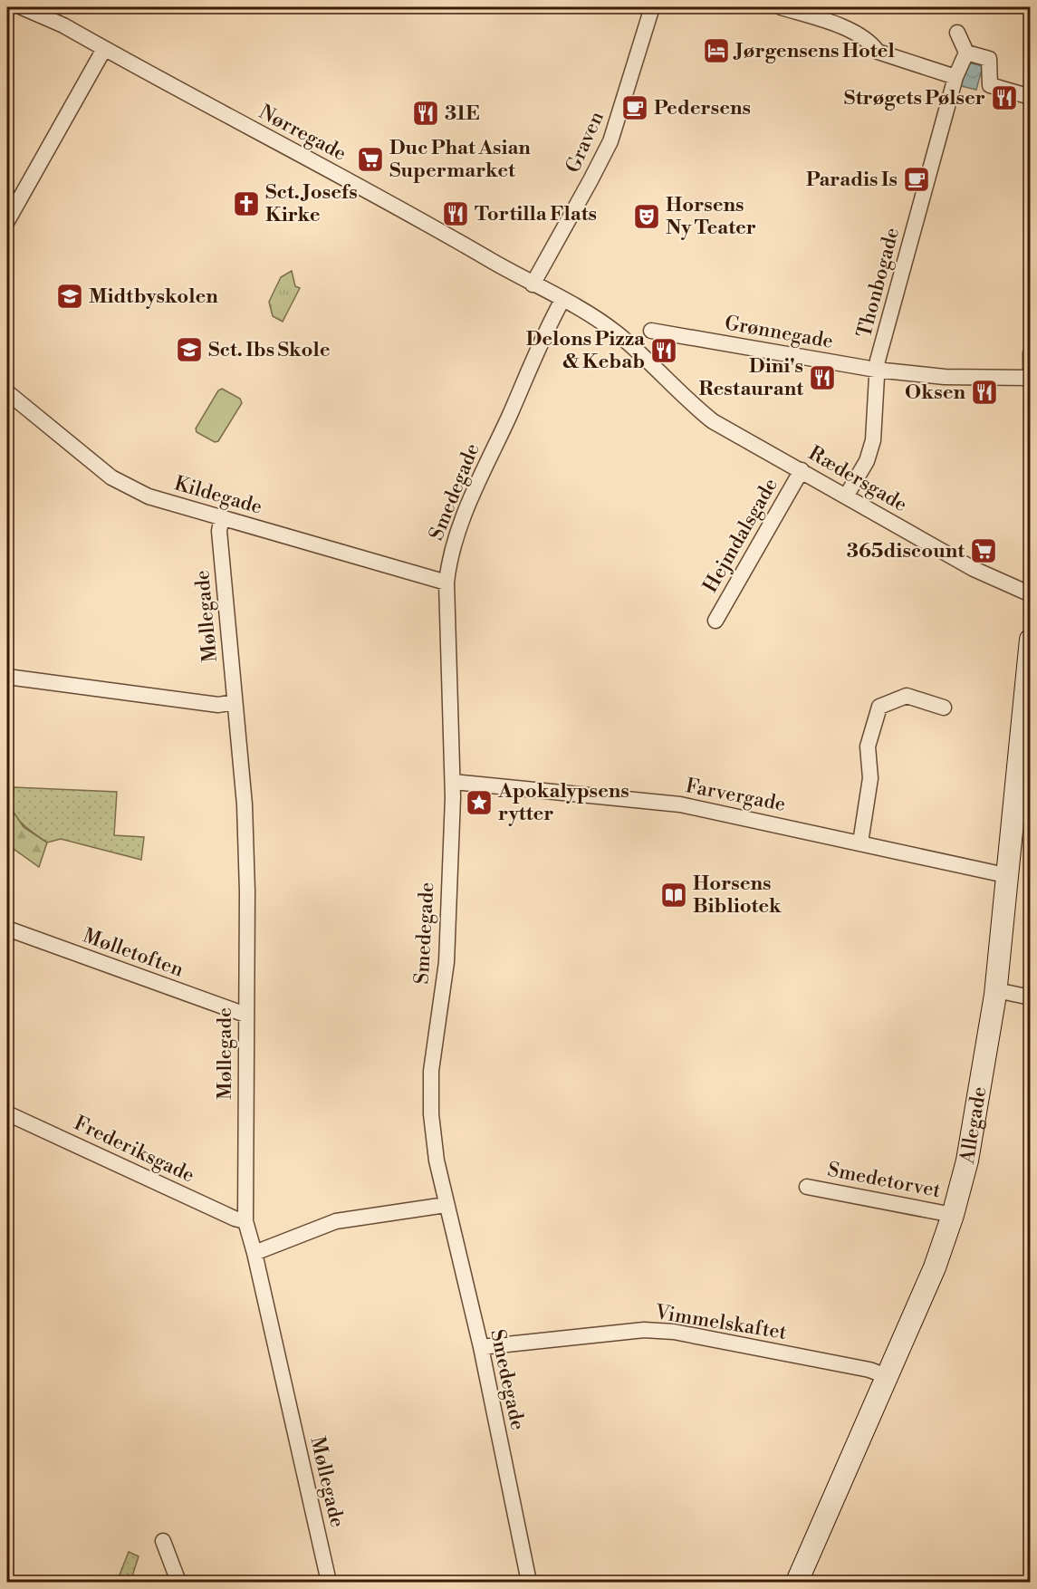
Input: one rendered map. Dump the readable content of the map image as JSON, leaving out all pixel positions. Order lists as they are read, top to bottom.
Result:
{
  "streets": {
    "street": [
      "Nørregade",
      "Graven",
      "Thonbogade",
      "Grønnegade",
      "Rædersgade",
      "Smedegade",
      "Kildegade",
      "Hejmdalsgade",
      "Møllegade",
      "Farvergade",
      "Mølletoften",
      "Allegade",
      "Frederiksgade",
      "Smedetorvet",
      "Vimmelskaftet"
    ]
  },
  "crossings": [
    ["Nørregade", "Graven"],
    ["Nørregade", "Rædersgade"],
    ["Nørregade", "Smedegade"],
    ["Thonbogade", "Grønnegade"],
    ["Thonbogade", "Rædersgade"],
    ["Rædersgade", "Smedegade"],
    ["Rædersgade", "Hejmdalsgade"],
    ["Smedegade", "Kildegade"],
    ["Smedegade", "Farvergade"],
    ["Smedegade", "Vimmelskaftet"],
    ["Kildegade", "Møllegade"],
    ["Møllegade", "Mølletoften"],
    ["Møllegade", "Frederiksgade"],
    ["Farvergade", "Allegade"],
    ["Allegade", "Smedetorvet"],
    ["Allegade", "Vimmelskaftet"]
  ],
  "places": {
    "hotel": ["Jørgensens Hotel"],
    "restaurant": [
      "Strøgets Pølser",
      "31E",
      "Tortilla Flats",
      "Delons Pizza & Kebab",
      "Dini's Restaurant",
      "Oksen"
    ],
    "cafe": ["Pedersens", "Paradis Is"],
    "supermarket": ["Duc Phat Asian Supermarket", "365discount"],
    "church": ["Sct. Josefs Kirke"],
    "theatre": ["Horsens Ny Teater"],
    "school or university": ["Midtbyskolen", "Sct. Ibs Skole"],
    "place": ["Apokalypsens rytter"],
    "library": ["Horsens Bibliotek"]
  }
}
